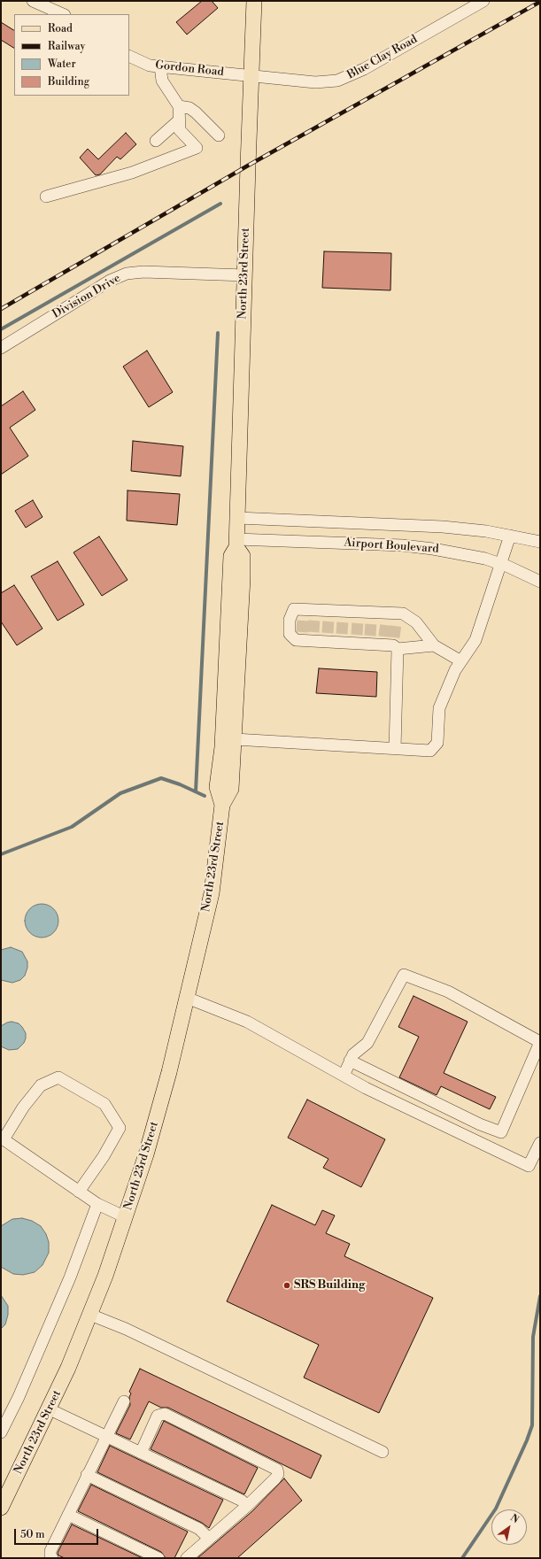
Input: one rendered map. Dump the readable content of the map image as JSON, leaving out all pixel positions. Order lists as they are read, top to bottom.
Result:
{
  "streets": {
    "main road": ["North 23rd Street"],
    "street": [
      "Blue Clay Road",
      "Gordon Road",
      "Division Drive",
      "Airport Boulevard"
    ]
  },
  "crossings": [
    ["Blue Clay Road", "Gordon Road"],
    ["Blue Clay Road", "North 23rd Street"],
    ["Gordon Road", "North 23rd Street"],
    ["North 23rd Street", "Division Drive"],
    ["North 23rd Street", "Airport Boulevard"]
  ],
  "places": ["SRS Building"],
  "legend": [
    "Road",
    "Railway",
    "Water",
    "Building"
  ],
  "scale_bar": "50 m",
  "north": "top right"
}
